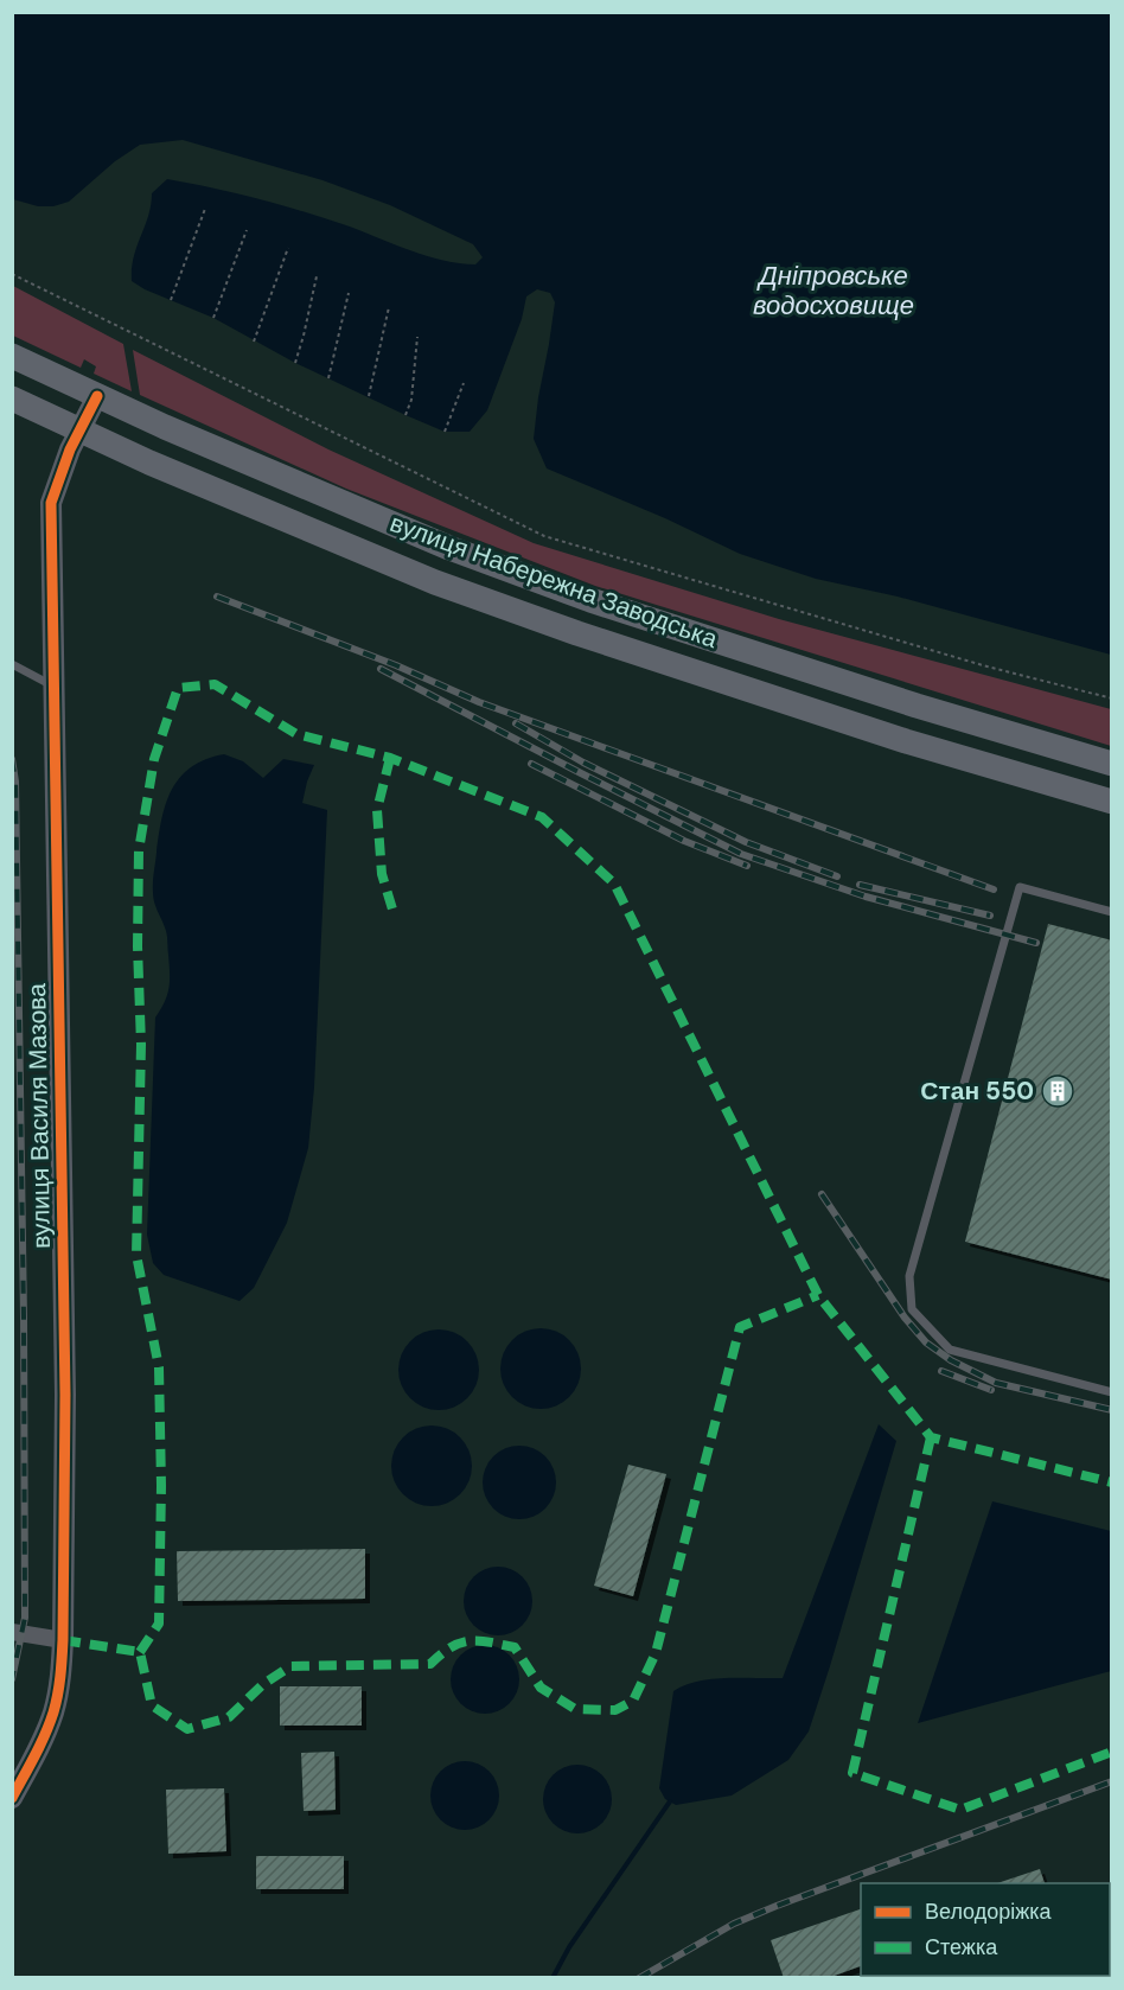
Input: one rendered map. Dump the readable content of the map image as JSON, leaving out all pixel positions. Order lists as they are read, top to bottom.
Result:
{
  "streets": {
    "main road": ["вулиця Набережна Заводська"],
    "street": ["вулиця Василя Мазова"]
  },
  "crossings": [
    ["вулиця Набережна Заводська", "вулиця Василя Мазова"]
  ],
  "water": ["Дніпровське водосховище"],
  "places": {
    "building": ["Стан 550"]
  },
  "legend": ["Велодоріжка", "Стежка"]
}
